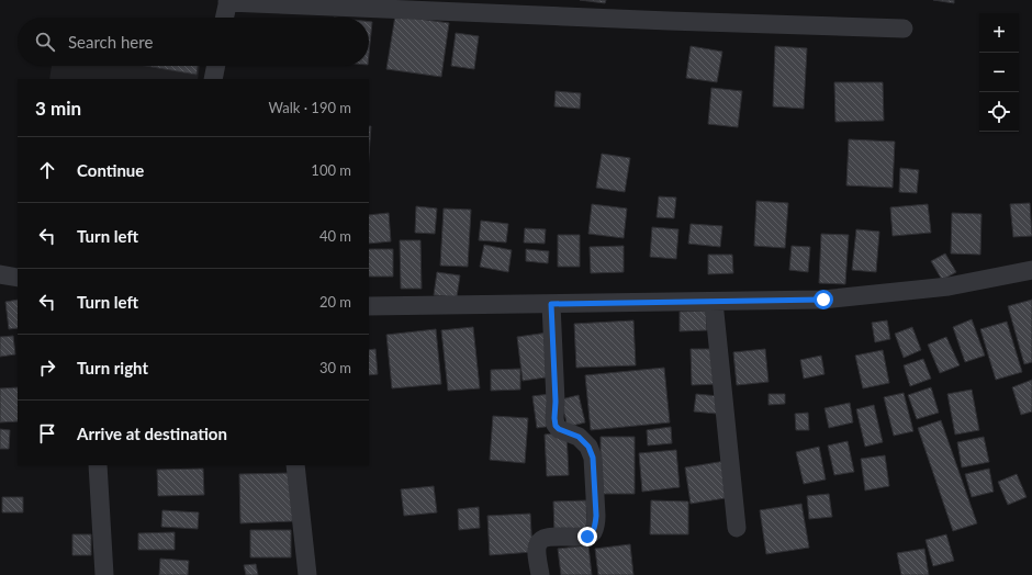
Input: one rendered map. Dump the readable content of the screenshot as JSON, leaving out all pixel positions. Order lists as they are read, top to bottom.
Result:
{
  "page": {
    "map_buttons": ["+", "−"],
    "search": "Search here",
    "heading": ["3 min", "Walk · 190 m"],
    "list": [
      ["Continue", "100 m"],
      ["Turn left", "40 m"],
      ["Turn left", "20 m"],
      ["Turn right", "30 m"],
      "Arrive at destination"
    ]
  }
}
